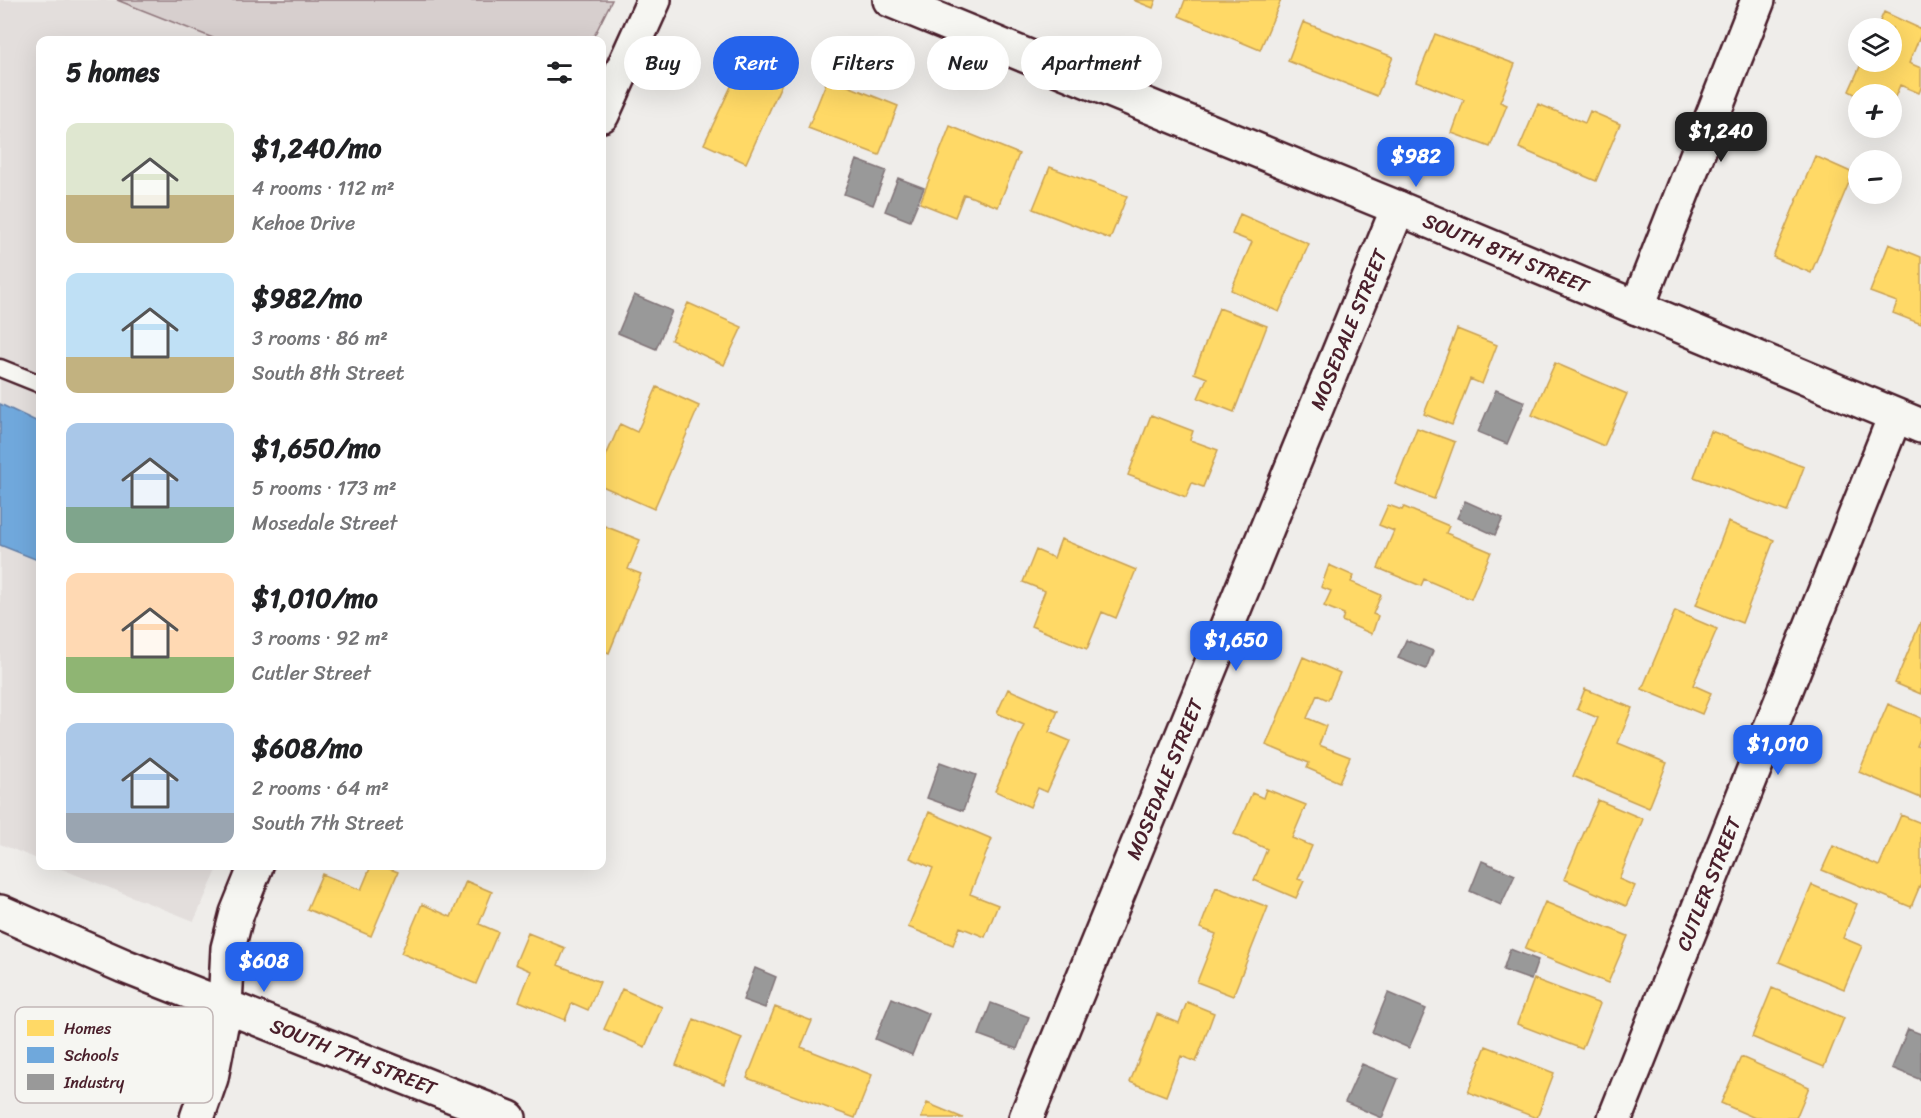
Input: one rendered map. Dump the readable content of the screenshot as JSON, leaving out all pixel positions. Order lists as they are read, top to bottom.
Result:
{
  "streets": {
    "street": [
      "SOUTH 8TH STREET",
      "MOSEDALE STREET",
      "CUTLER STREET",
      "SOUTH 7TH STREET"
    ]
  },
  "crossings": [
    ["SOUTH 8TH STREET", "MOSEDALE STREET"],
    ["SOUTH 8TH STREET", "CUTLER STREET"]
  ],
  "legend": ["Homes", "Schools", "Industry"],
  "page": {
    "map_buttons": ["+", "−"],
    "chip": [
      "Buy",
      "Rent",
      "Filters",
      "New",
      "Apartment"
    ],
    "heading": "5 homes",
    "list": [
      {
        "name": "$1,240/mo",
        "note": "4 rooms · 112 m² · Kehoe Drive"
      },
      {
        "name": "$982/mo",
        "note": "3 rooms · 86 m² · South 8th Street"
      },
      {
        "name": "$1,650/mo",
        "note": "5 rooms · 173 m² · Mosedale Street"
      },
      {
        "name": "$1,010/mo",
        "note": "3 rooms · 92 m² · Cutler Street"
      },
      {
        "name": "$608/mo",
        "note": "2 rooms · 64 m² · South 7th Street"
      }
    ],
    "price": [
      "$1,240",
      "$982",
      "$1,650",
      "$1,010",
      "$608"
    ]
  }
}
